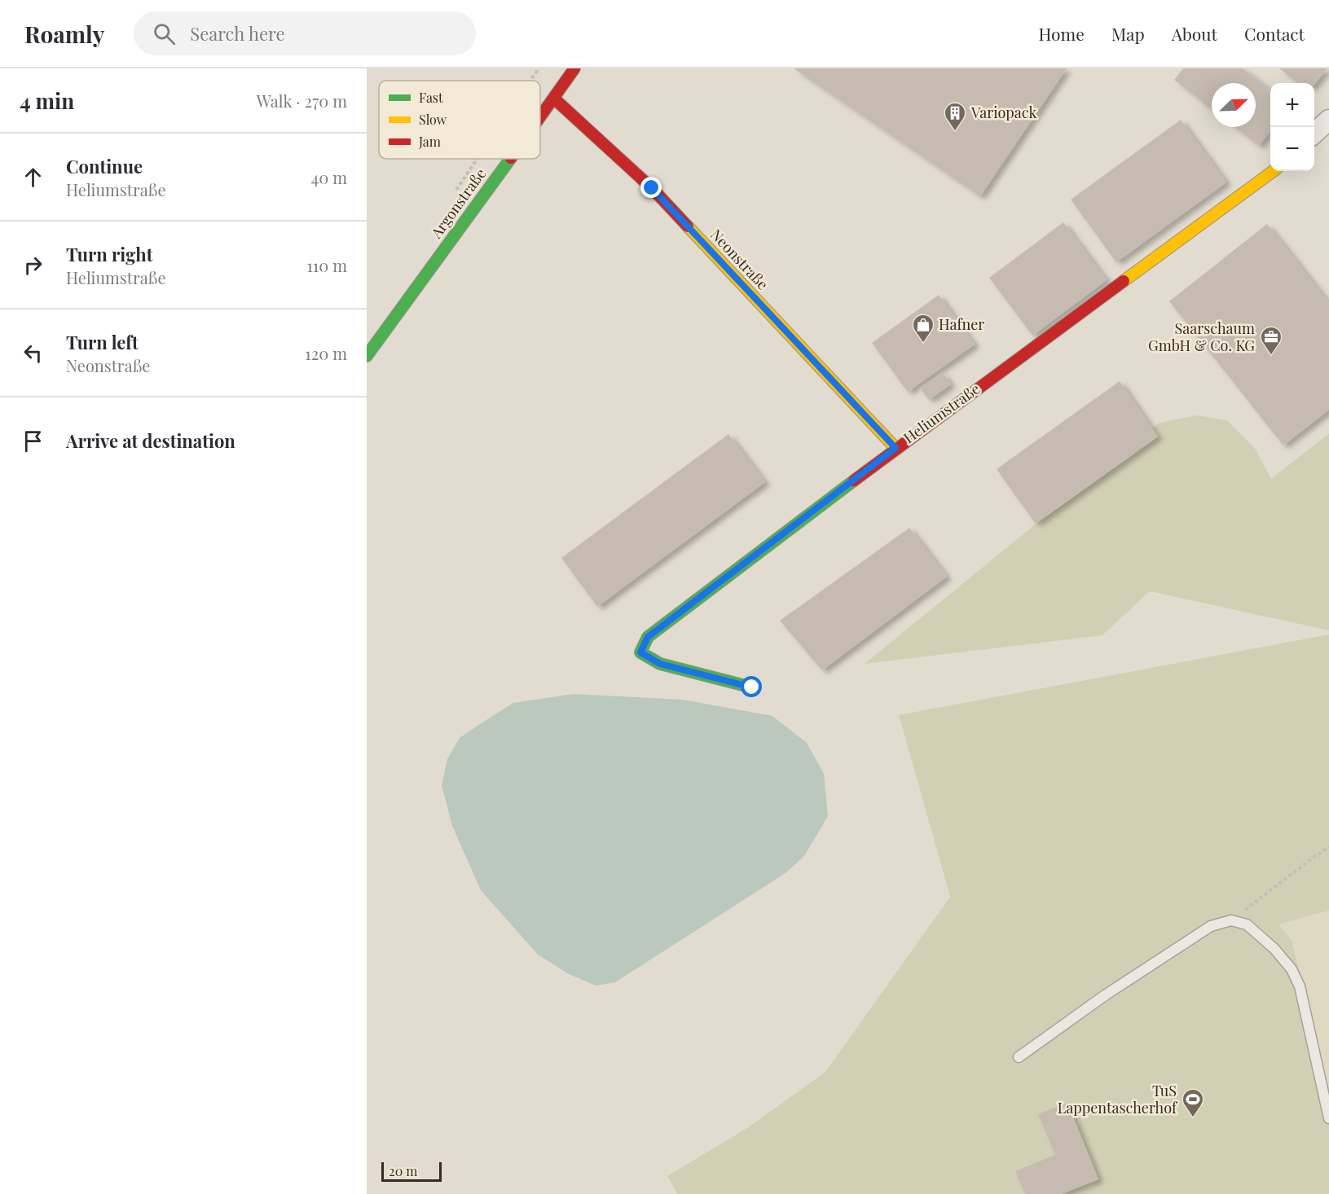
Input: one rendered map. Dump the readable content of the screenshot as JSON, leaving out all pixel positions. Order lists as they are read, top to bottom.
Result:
{
  "streets": {
    "street": ["Argonstraße", "Neonstraße", "Heliumstraße"]
  },
  "crossings": [
    ["Argonstraße", "Neonstraße"],
    ["Neonstraße", "Heliumstraße"]
  ],
  "places": {
    "building": ["Variopack"],
    "shop": ["Hafner"],
    "office": ["Saarschaum GmbH & Co. KG"],
    "sports": ["TuS Lappentascherhof"]
  },
  "legend": ["Fast", "Slow", "Jam"],
  "scale_bar": "20 m",
  "north": "top right",
  "page": {
    "header": "Roamly",
    "search": "Search here",
    "nav": [
      "Home",
      "Map",
      "About",
      "Contact"
    ],
    "heading": ["4 min", "Walk · 270 m"],
    "map_buttons": ["+", "−"],
    "list": [
      ["Continue", "Heliumstraße", "40 m"],
      ["Turn right", "Heliumstraße", "110 m"],
      ["Turn left", "Neonstraße", "120 m"],
      "Arrive at destination"
    ],
    "scale": "20 m"
  }
}
